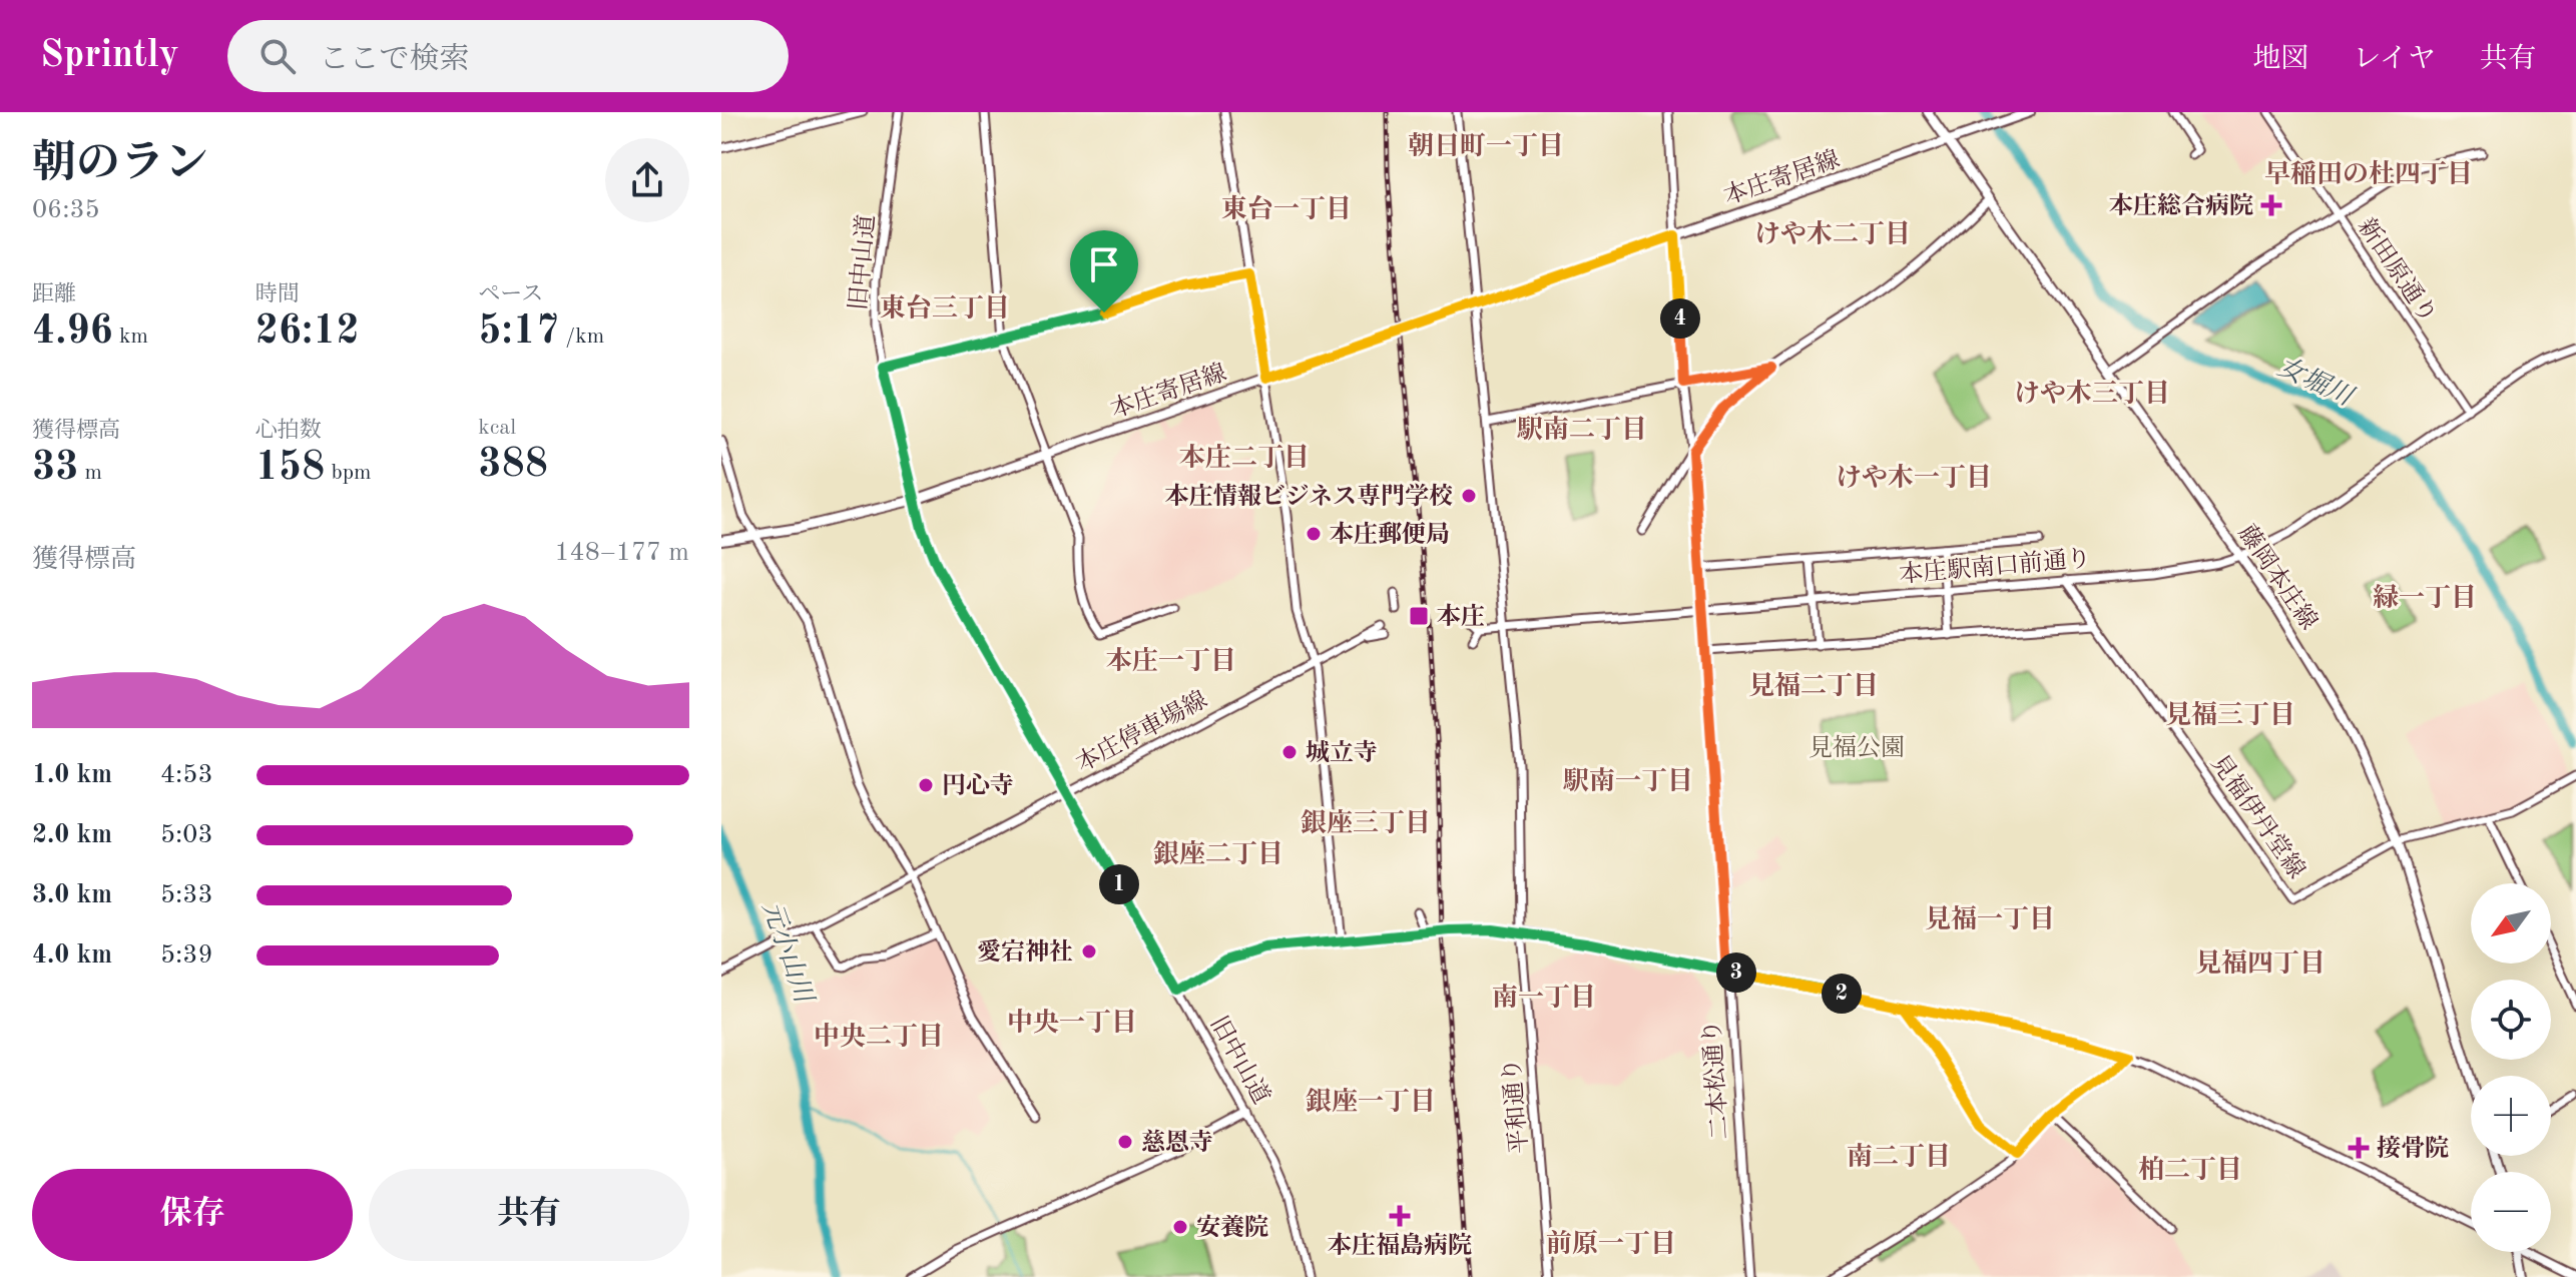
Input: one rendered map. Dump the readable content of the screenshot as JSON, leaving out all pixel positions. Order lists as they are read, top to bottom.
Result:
{
  "streets": {
    "main road": ["本庄寄居線", "藤岡本庄線"],
    "street": [
      "旧中山道",
      "新田原通り",
      "本庄駅南口前通り",
      "本庄停車場線",
      "見福伊丹堂線",
      "二本松通り",
      "平和通り"
    ]
  },
  "crossings": [
    ["本庄寄居線", "旧中山道"],
    ["本庄寄居線", "藤岡本庄線"],
    ["本庄寄居線", "二本松通り"],
    ["旧中山道", "本庄停車場線"],
    ["新田原通り", "本庄駅南口前通り"],
    ["本庄駅南口前通り", "藤岡本庄線"],
    ["本庄駅南口前通り", "見福伊丹堂線"],
    ["本庄駅南口前通り", "二本松通り"],
    ["本庄駅南口前通り", "平和通り"],
    ["藤岡本庄線", "見福伊丹堂線"]
  ],
  "districts": [
    "朝日町一丁目",
    "早稲田の杜四丁目",
    "東台一丁目",
    "けや木二丁目",
    "東台三丁目",
    "けや木三丁目",
    "駅南二丁目",
    "本庄二丁目",
    "けや木一丁目",
    "緑一丁目",
    "本庄一丁目",
    "見福二丁目",
    "見福三丁目",
    "駅南一丁目",
    "銀座三丁目",
    "銀座二丁目",
    "見福一丁目",
    "見福四丁目",
    "南一丁目",
    "中央一丁目",
    "中央二丁目",
    "銀座一丁目",
    "南二丁目",
    "柏二丁目",
    "前原一丁目"
  ],
  "water": ["女堀川", "元小山川"],
  "parks": ["見福公園"],
  "places": {
    "health": ["本庄総合病院", "接骨院", "本庄福島病院"],
    "other": [
      "本庄情報ビジネス専門学校",
      "本庄郵便局",
      "城立寺",
      "円心寺",
      "愛宕神社",
      "慈恩寺",
      "安養院"
    ],
    "transit": ["本庄"]
  },
  "north": "bottom left",
  "page": {
    "header": "Sprintly",
    "search": "ここで検索",
    "nav": ["地図", "レイヤ", "共有"],
    "heading": ["朝のラン", "06:35"],
    "stats": [
      ["距離", "4.96 km"],
      ["時間", "26:12"],
      ["ペース", "5:17 /km"],
      ["獲得標高", "33 m"],
      ["心拍数", "158 bpm"],
      ["kcal", "388"]
    ],
    "pins": [
      "4",
      "1",
      "3",
      "2"
    ],
    "chart": ["獲得標高", "148–177 m"],
    "list": [
      {
        "name": "1.0 km",
        "note": "4:53"
      },
      {
        "name": "2.0 km",
        "note": "5:03"
      },
      {
        "name": "3.0 km",
        "note": "5:33"
      },
      {
        "name": "4.0 km",
        "note": "5:39"
      }
    ],
    "map_buttons": ["+", "−"],
    "buttons": ["保存", "共有"]
  }
}
